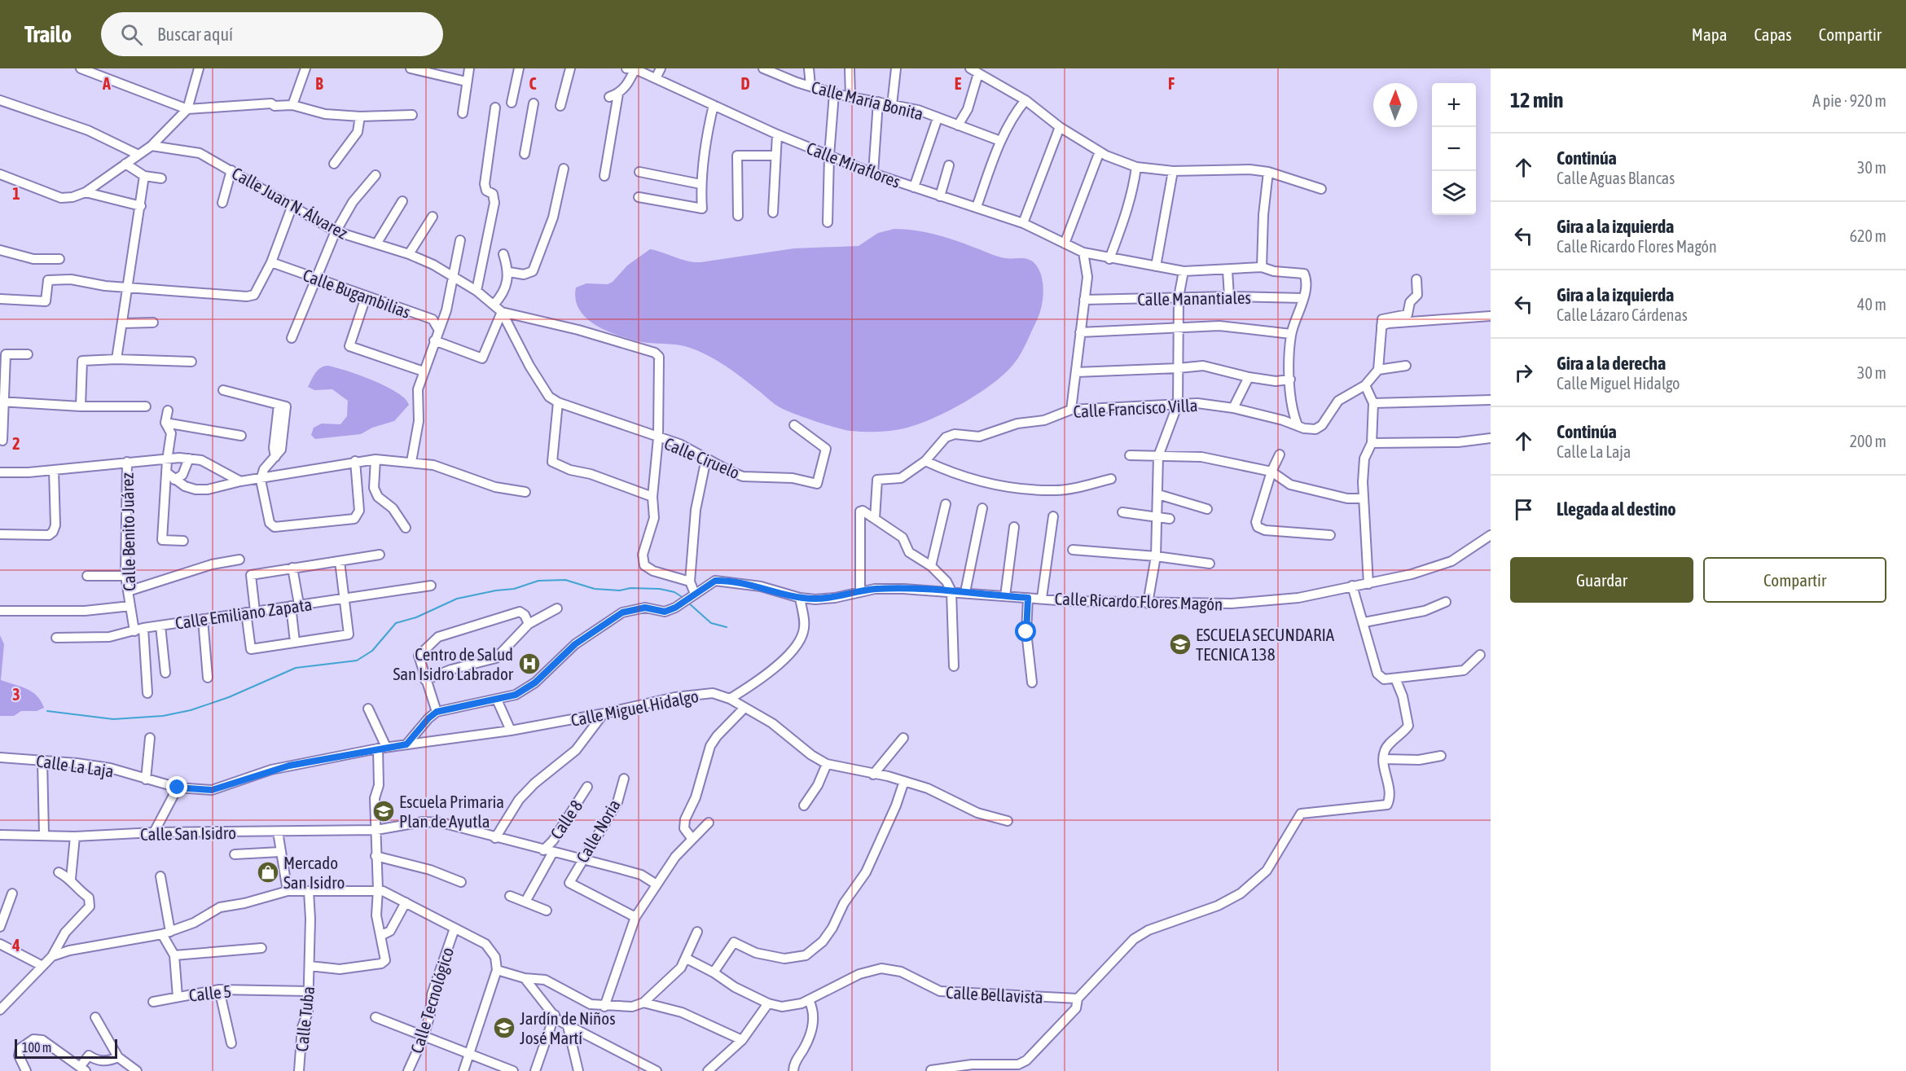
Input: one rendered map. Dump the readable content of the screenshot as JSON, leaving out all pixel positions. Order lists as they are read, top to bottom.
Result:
{
  "streets": {
    "street": [
      "Calle María Bonita",
      "Calle Miraflores",
      "Calle Juan N. Álvarez",
      "Calle Bugambilias",
      "Calle Manantiales",
      "Calle Francisco Villa",
      "Calle Ciruelo",
      "Calle Benito Juárez",
      "Calle Ricardo Flores Magón",
      "Calle Emiliano Zapata",
      "Calle Miguel Hidalgo",
      "Calle La Laja",
      "Calle 8",
      "Calle Noria",
      "Calle San Isidro",
      "Calle 5",
      "Calle Bellavista",
      "Calle Tecnológico",
      "Calle Tuba"
    ]
  },
  "crossings": [
    ["Calle Miraflores", "Calle Manantiales"],
    ["Calle Benito Juárez", "Calle Emiliano Zapata"],
    ["Calle Miguel Hidalgo", "Calle La Laja"],
    ["Calle 8", "Calle San Isidro"],
    ["Calle Noria", "Calle San Isidro"],
    ["Calle 5", "Calle Tuba"]
  ],
  "places": {
    "school or university": ["ESCUELA SECUNDARIA TECNICA 138", "Escuela Primaria Plan de Ayutla", "Jardín de Niños José Martí"],
    "hospital": ["Centro de Salud San Isidro Labrador"],
    "shop": ["Mercado San Isidro"]
  },
  "scale_bar": "100 m",
  "north": "top",
  "page": {
    "header": "Trailo",
    "search": "Buscar aquí",
    "nav": ["Mapa", "Capas", "Compartir"],
    "heading": ["12 min", "A pie · 920 m"],
    "map_buttons": ["+", "−"],
    "list": [
      ["Continúa", "Calle Aguas Blancas", "30 m"],
      ["Gira a la izquierda", "Calle Ricardo Flores Magón", "620 m"],
      ["Gira a la izquierda", "Calle Lázaro Cárdenas", "40 m"],
      ["Gira a la derecha", "Calle Miguel Hidalgo", "30 m"],
      ["Continúa", "Calle La Laja", "200 m"],
      "Llegada al destino"
    ],
    "buttons": ["Guardar", "Compartir"],
    "scale": "100 m"
  },
  "grid": {
    "columns": [
      "A",
      "B",
      "C",
      "D",
      "E",
      "F"
    ],
    "rows": [
      "1",
      "2",
      "3",
      "4"
    ]
  }
}
